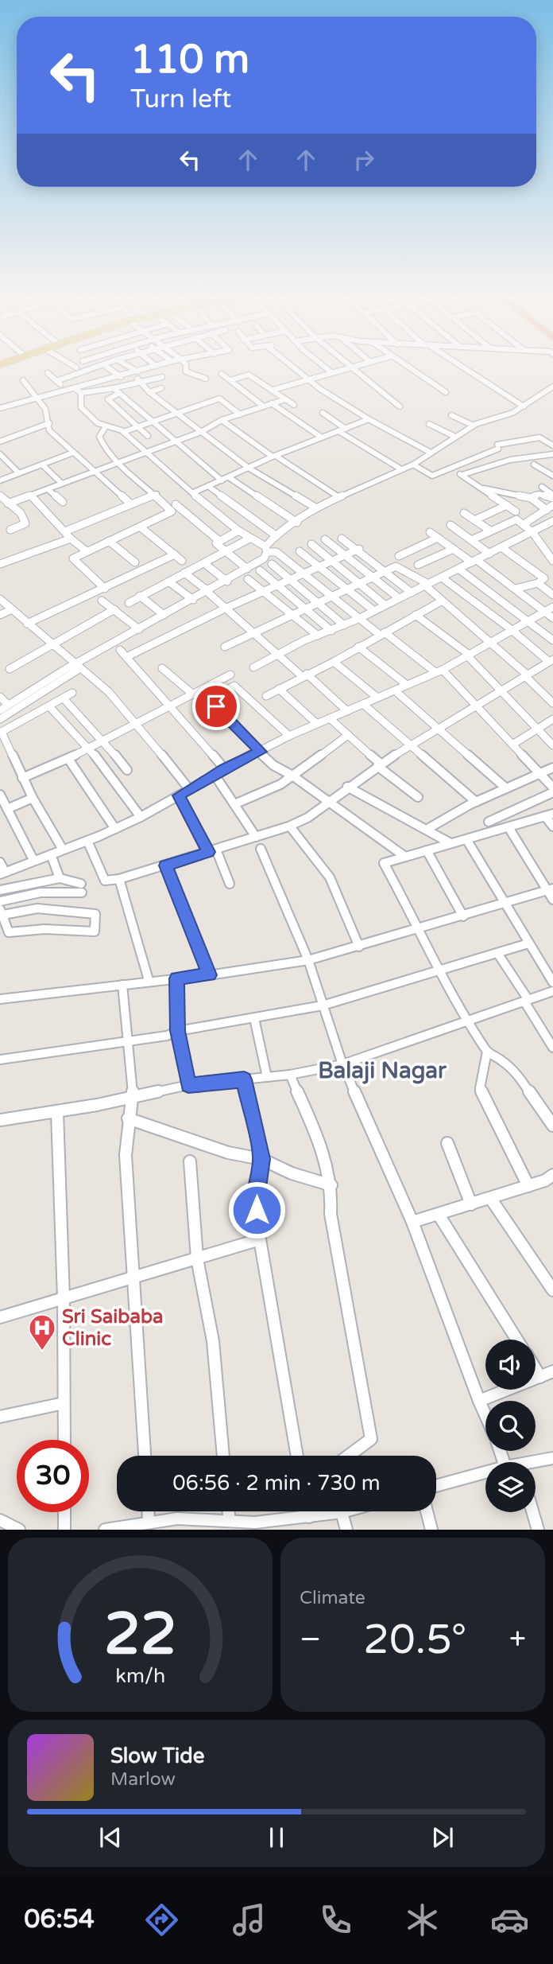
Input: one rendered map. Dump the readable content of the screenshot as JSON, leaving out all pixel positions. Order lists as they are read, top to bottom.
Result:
{
  "districts": ["Balaji Nagar"],
  "places": {
    "hospital": ["Sri Saibaba Clinic"]
  },
  "page": {
    "turn": ["110 m", "Turn left"],
    "limit": "30",
    "trip": "06:56 · 2 min · 730 m",
    "tile": "Climate",
    "heat": ["−", "20.5°", "+"],
    "song": ["Slow Tide", "Marlow"],
    "tabs": "06:54",
    "gauge": ["22", "km/h"]
  }
}
